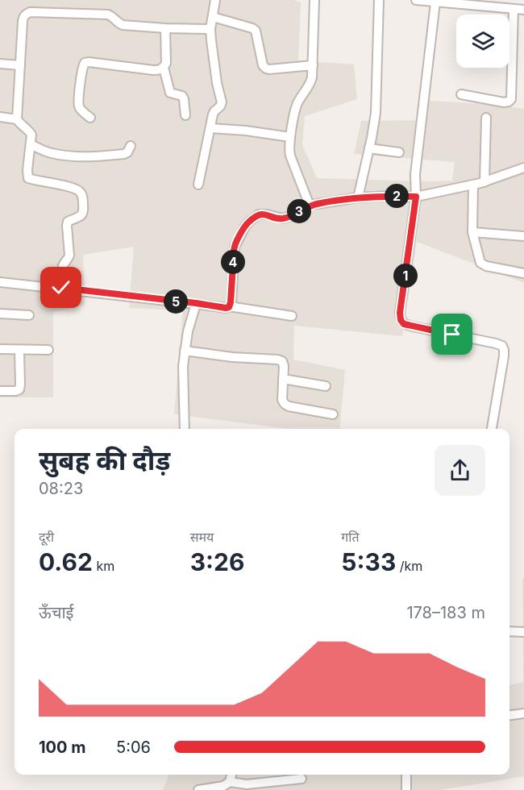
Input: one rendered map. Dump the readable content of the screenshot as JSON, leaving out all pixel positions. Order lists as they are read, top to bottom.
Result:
{
  "page": {
    "pins": [
      "2",
      "3",
      "4",
      "1",
      "5"
    ],
    "heading": ["सुबह की दौड़", "08:23"],
    "stats": [
      ["दूरी", "0.62 km"],
      ["समय", "3:26"],
      ["गति", "5:33 /km"]
    ],
    "chart": ["ऊँचाई", "178–183 m"],
    "list": [
      {
        "name": "100 m",
        "note": "5:06"
      }
    ]
  }
}
